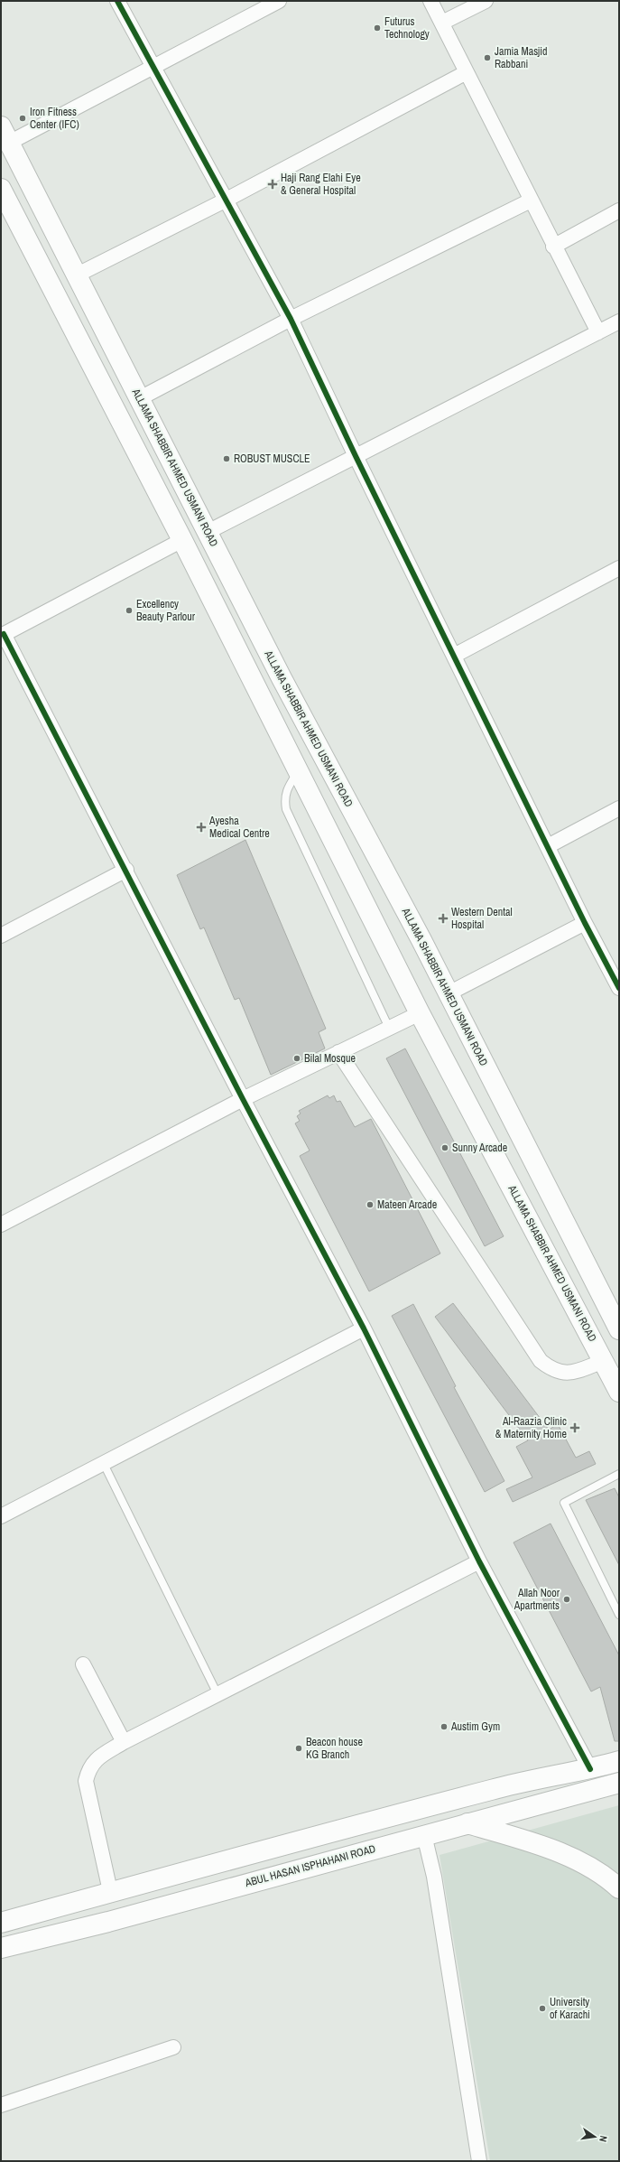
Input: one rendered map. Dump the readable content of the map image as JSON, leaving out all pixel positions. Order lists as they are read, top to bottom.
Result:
{
  "streets": {
    "main road": ["ALLAMA SHABBIR AHMED USMANI ROAD", "ABUL HASAN ISPHAHANI ROAD"]
  },
  "places": {
    "other": [
      "Futurus Technology",
      "Jamia Masjid Rabbani",
      "Iron Fitness Center (IFC)",
      "ROBUST MUSCLE",
      "Excellency Beauty Parlour",
      "Bilal Mosque",
      "Sunny Arcade",
      "Mateen Arcade",
      "Allah Noor Apartments",
      "Austim Gym",
      "Beacon house KG Branch",
      "University of Karachi"
    ],
    "health": [
      "Haji Rang Elahi Eye & General Hospital",
      "Ayesha Medical Centre",
      "Western Dental Hospital",
      "Al-Raazia Clinic & Maternity Home"
    ]
  },
  "north": "right"
}
